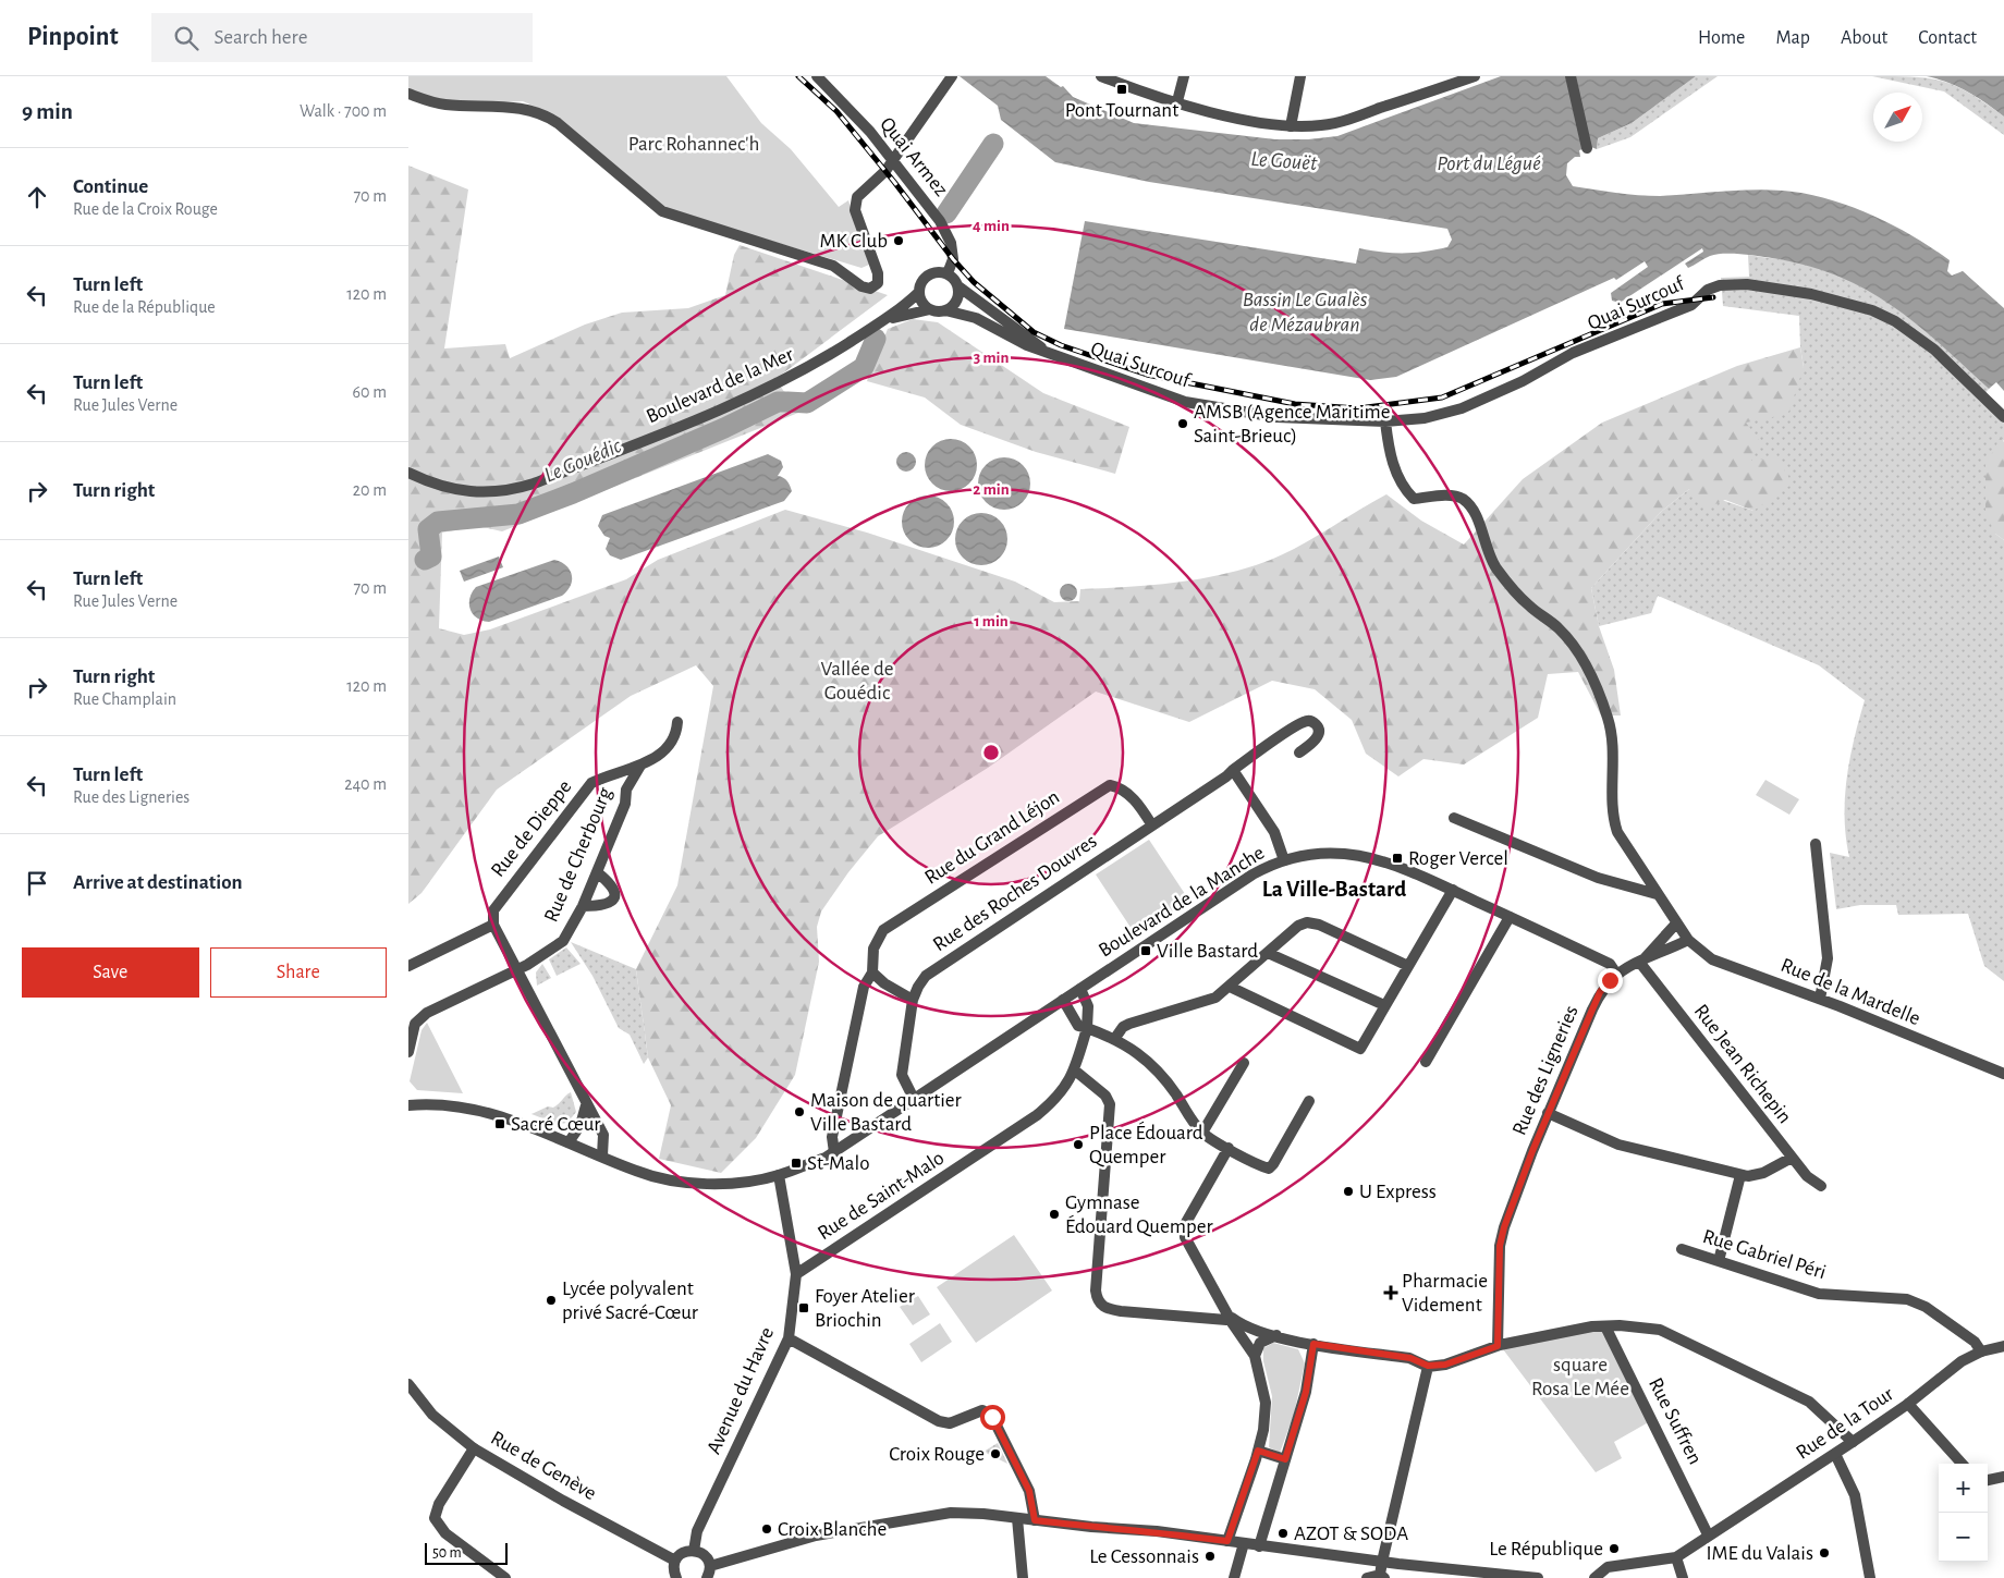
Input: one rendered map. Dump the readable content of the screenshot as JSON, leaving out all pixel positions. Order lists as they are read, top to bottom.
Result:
{
  "streets": {
    "street": [
      "Quai Armez",
      "Quai Surcouf",
      "Boulevard de la Mer",
      "Rue de Dieppe",
      "Rue du Grand Léjon",
      "Rue de Cherbourg",
      "Rue des Roches Douvres",
      "Boulevard de la Manche",
      "Rue de la Mardelle",
      "Rue Jean Richepin",
      "Rue des Ligneries",
      "Rue de Saint-Malo",
      "Rue Gabriel Péri",
      "Avenue du Havre",
      "Rue Suffren",
      "Rue de la Tour",
      "Rue de Genève"
    ]
  },
  "crossings": [
    ["Quai Armez", "Quai Surcouf"],
    ["Quai Armez", "Boulevard de la Mer"],
    ["Quai Surcouf", "Boulevard de la Mer"],
    ["Rue de Dieppe", "Rue de Cherbourg"],
    ["Rue du Grand Léjon", "Rue des Roches Douvres"],
    ["Rue des Roches Douvres", "Boulevard de la Manche"],
    ["Boulevard de la Manche", "Rue des Ligneries"],
    ["Boulevard de la Manche", "Rue de Saint-Malo"],
    ["Boulevard de la Manche", "Avenue du Havre"],
    ["Rue de la Mardelle", "Rue des Ligneries"],
    ["Rue Jean Richepin", "Rue des Ligneries"],
    ["Rue de Saint-Malo", "Avenue du Havre"],
    ["Rue Gabriel Péri", "Rue de la Tour"],
    ["Rue Suffren", "Rue de la Tour"]
  ],
  "districts": ["La Ville-Bastard"],
  "water": [
    "Le Gouët",
    "Port du Légué",
    "Bassin Le Gualès de Mézaubran",
    "Le Gouédic"
  ],
  "parks": ["Parc Rohannec'h", "Vallée de Gouédic", "square Rosa Le Mée"],
  "places": {
    "transit": [
      "Pont Tournant",
      "Roger Vercel",
      "Ville Bastard",
      "Sacré Cœur",
      "St-Malo",
      "Foyer Atelier Briochin"
    ],
    "other": [
      "MK Club",
      "AMSB (Agence Maritime Saint-Brieuc)",
      "Maison de quartier Ville Bastard",
      "Place Édouard Quemper",
      "U Express",
      "Gymnase Édouard Quemper",
      "Lycée polyvalent privé Sacré-Cœur",
      "Croix Rouge",
      "Croix Blanche",
      "AZOT & SODA",
      "Le République",
      "IME du Valais",
      "Le Cessonnais"
    ],
    "health": ["Pharmacie Videment"]
  },
  "scale_bar": "50 m",
  "north": "top right",
  "page": {
    "header": "Pinpoint",
    "search": "Search here",
    "nav": [
      "Home",
      "Map",
      "About",
      "Contact"
    ],
    "heading": ["9 min", "Walk · 700 m"],
    "list": [
      ["Continue", "Rue de la Croix Rouge", "70 m"],
      ["Turn left", "Rue de la République", "120 m"],
      ["Turn left", "Rue Jules Verne", "60 m"],
      ["Turn right", "20 m"],
      ["Turn left", "Rue Jules Verne", "70 m"],
      ["Turn right", "Rue Champlain", "120 m"],
      ["Turn left", "Rue des Ligneries", "240 m"],
      "Arrive at destination"
    ],
    "buttons": ["Save", "Share"],
    "map_buttons": ["+", "−"],
    "scale": "50 m"
  },
  "rings": [
    "4 min",
    "3 min",
    "2 min",
    "1 min"
  ]
}
